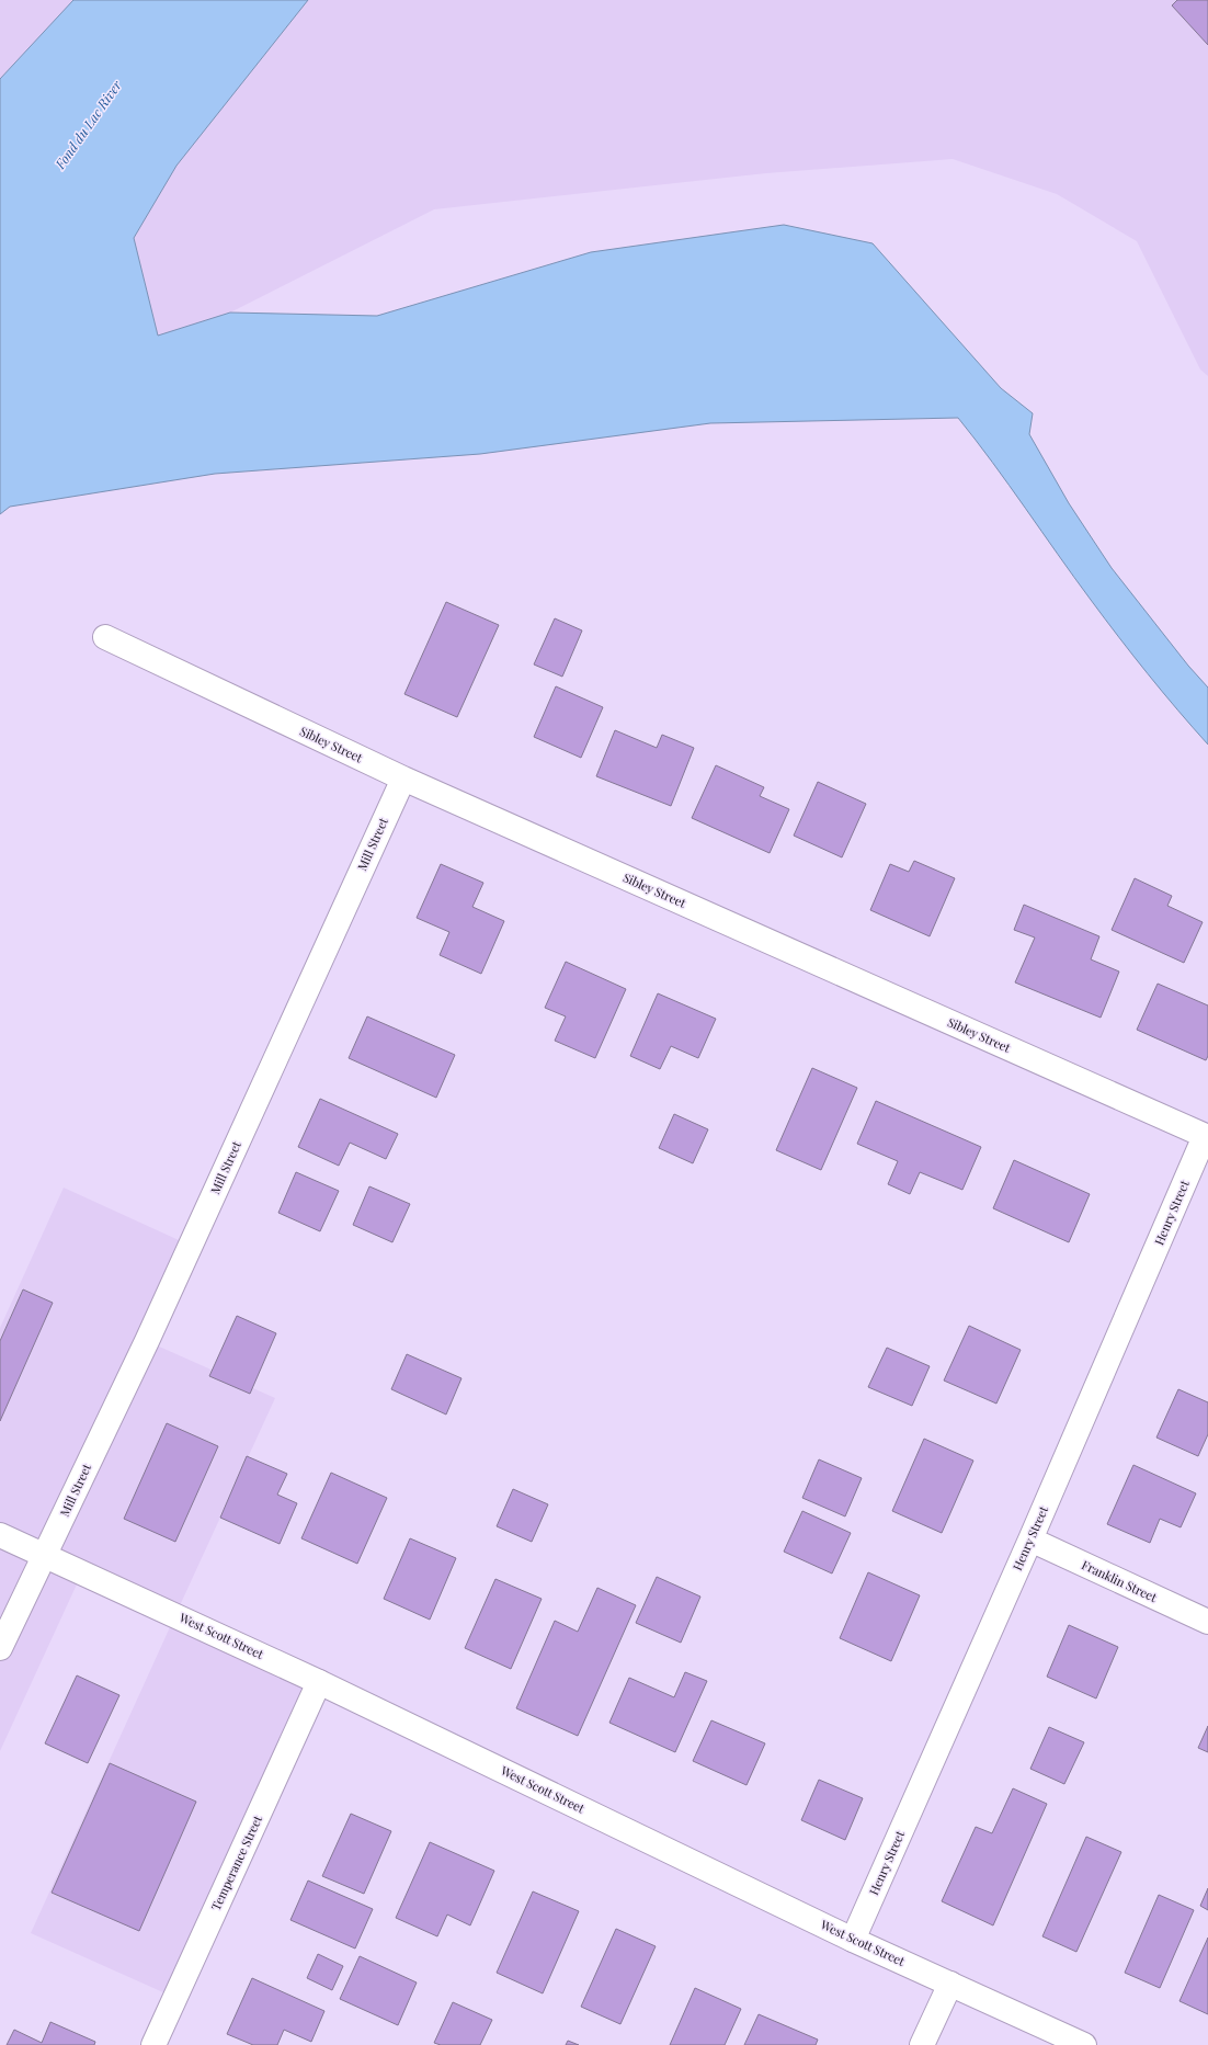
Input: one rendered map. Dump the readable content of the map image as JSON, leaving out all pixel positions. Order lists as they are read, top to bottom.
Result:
{
  "streets": {
    "street": [
      "Sibley Street",
      "Mill Street",
      "Henry Street",
      "Franklin Street",
      "West Scott Street",
      "Temperance Street"
    ]
  },
  "crossings": [
    ["Sibley Street", "Mill Street"],
    ["Sibley Street", "Henry Street"],
    ["Mill Street", "West Scott Street"],
    ["Henry Street", "Franklin Street"],
    ["Henry Street", "West Scott Street"],
    ["West Scott Street", "Temperance Street"]
  ],
  "water": ["Fond du Lac River"]
}
